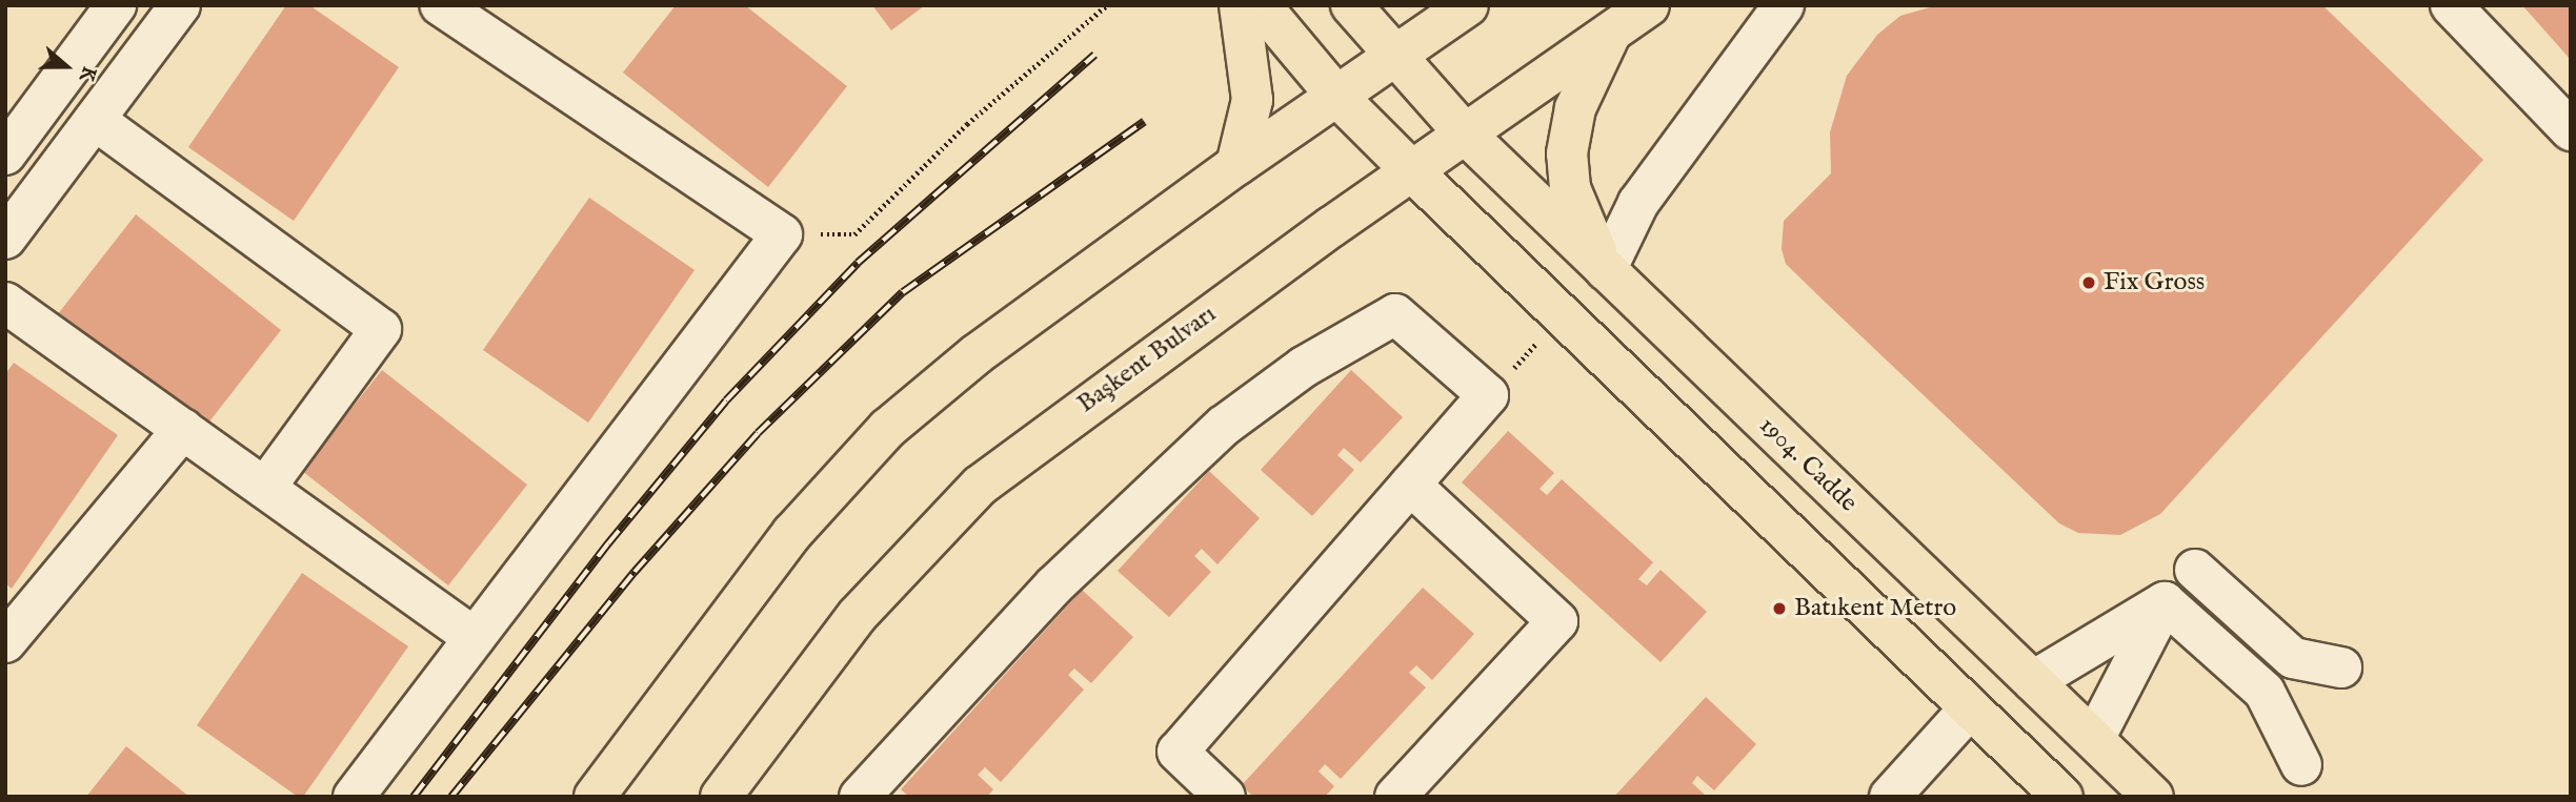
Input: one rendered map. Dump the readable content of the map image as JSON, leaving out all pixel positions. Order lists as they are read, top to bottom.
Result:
{
  "streets": {
    "main road": ["Başkent Bulvarı", "1904. Cadde"]
  },
  "crossings": [
    ["Başkent Bulvarı", "1904. Cadde"]
  ],
  "places": ["Fix Gross", "Batıkent Metro"],
  "north": "right"
}
